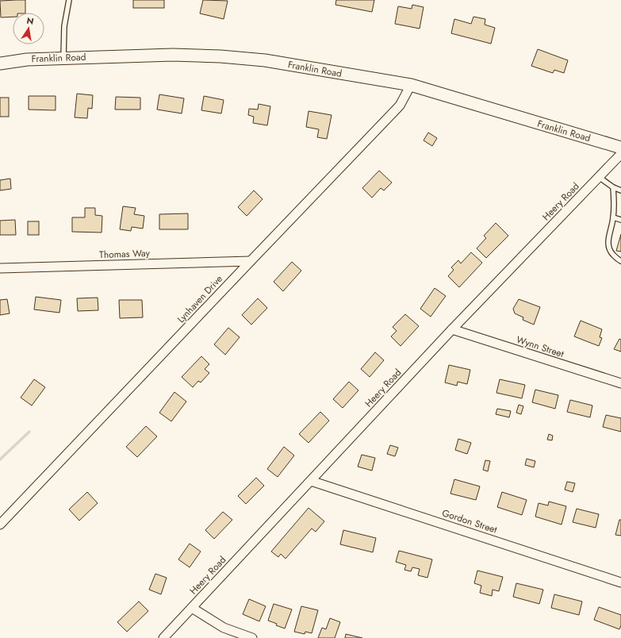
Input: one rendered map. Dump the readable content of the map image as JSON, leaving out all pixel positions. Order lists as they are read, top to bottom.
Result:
{
  "streets": {
    "main road": ["Franklin Road"],
    "street": [
      "Heery Road",
      "Thomas Way",
      "Lynhaven Drive",
      "Wynn Street",
      "Gordon Street"
    ]
  },
  "crossings": [
    ["Franklin Road", "Lynhaven Drive"],
    ["Heery Road", "Wynn Street"],
    ["Heery Road", "Gordon Street"],
    ["Thomas Way", "Lynhaven Drive"]
  ],
  "north": "top"
}
